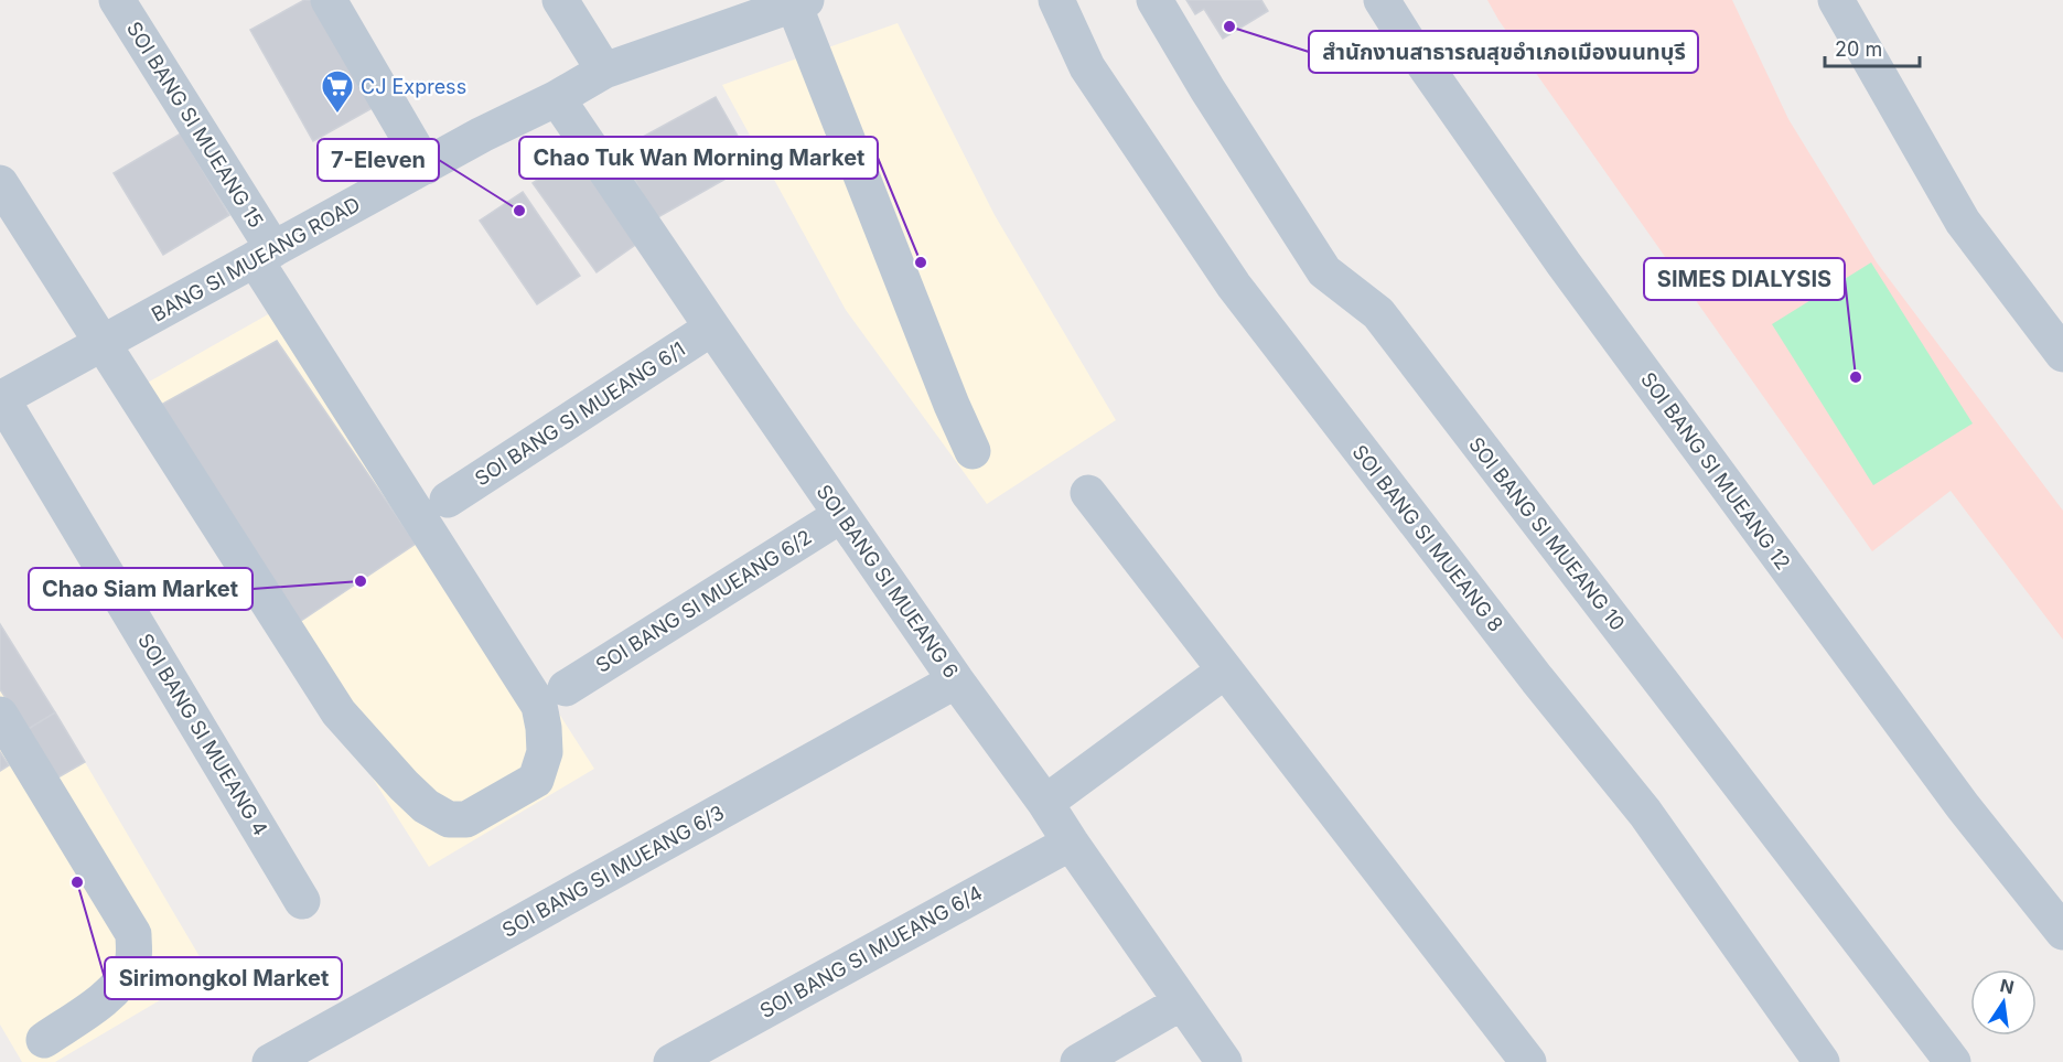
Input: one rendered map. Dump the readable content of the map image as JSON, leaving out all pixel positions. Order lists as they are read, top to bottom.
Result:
{
  "streets": {
    "street": [
      "SOI BANG SI MUEANG 15",
      "BANG SI MUEANG ROAD",
      "SOI BANG SI MUEANG 6/1",
      "SOI BANG SI MUEANG 12",
      "SOI BANG SI MUEANG 10",
      "SOI BANG SI MUEANG 8",
      "SOI BANG SI MUEANG 6",
      "SOI BANG SI MUEANG 6/2",
      "SOI BANG SI MUEANG 4",
      "SOI BANG SI MUEANG 6/3",
      "SOI BANG SI MUEANG 6/4"
    ]
  },
  "crossings": [
    ["SOI BANG SI MUEANG 15", "BANG SI MUEANG ROAD"],
    ["BANG SI MUEANG ROAD", "SOI BANG SI MUEANG 6"],
    ["BANG SI MUEANG ROAD", "SOI BANG SI MUEANG 4"],
    ["SOI BANG SI MUEANG 6/1", "SOI BANG SI MUEANG 6"],
    ["SOI BANG SI MUEANG 6", "SOI BANG SI MUEANG 6/2"],
    ["SOI BANG SI MUEANG 6", "SOI BANG SI MUEANG 6/3"],
    ["SOI BANG SI MUEANG 6", "SOI BANG SI MUEANG 6/4"]
  ],
  "places": {
    "other": [
      "สำนักงานสาธารณสุขอำเภอเมืองนนทบุรี",
      "7-Eleven",
      "Chao Tuk Wan Morning Market",
      "SIMES DIALYSIS",
      "Chao Siam Market",
      "Sirimongkol Market"
    ],
    "supermarket": ["CJ Express"]
  },
  "scale_bar": "20 m",
  "north": "top"
}
